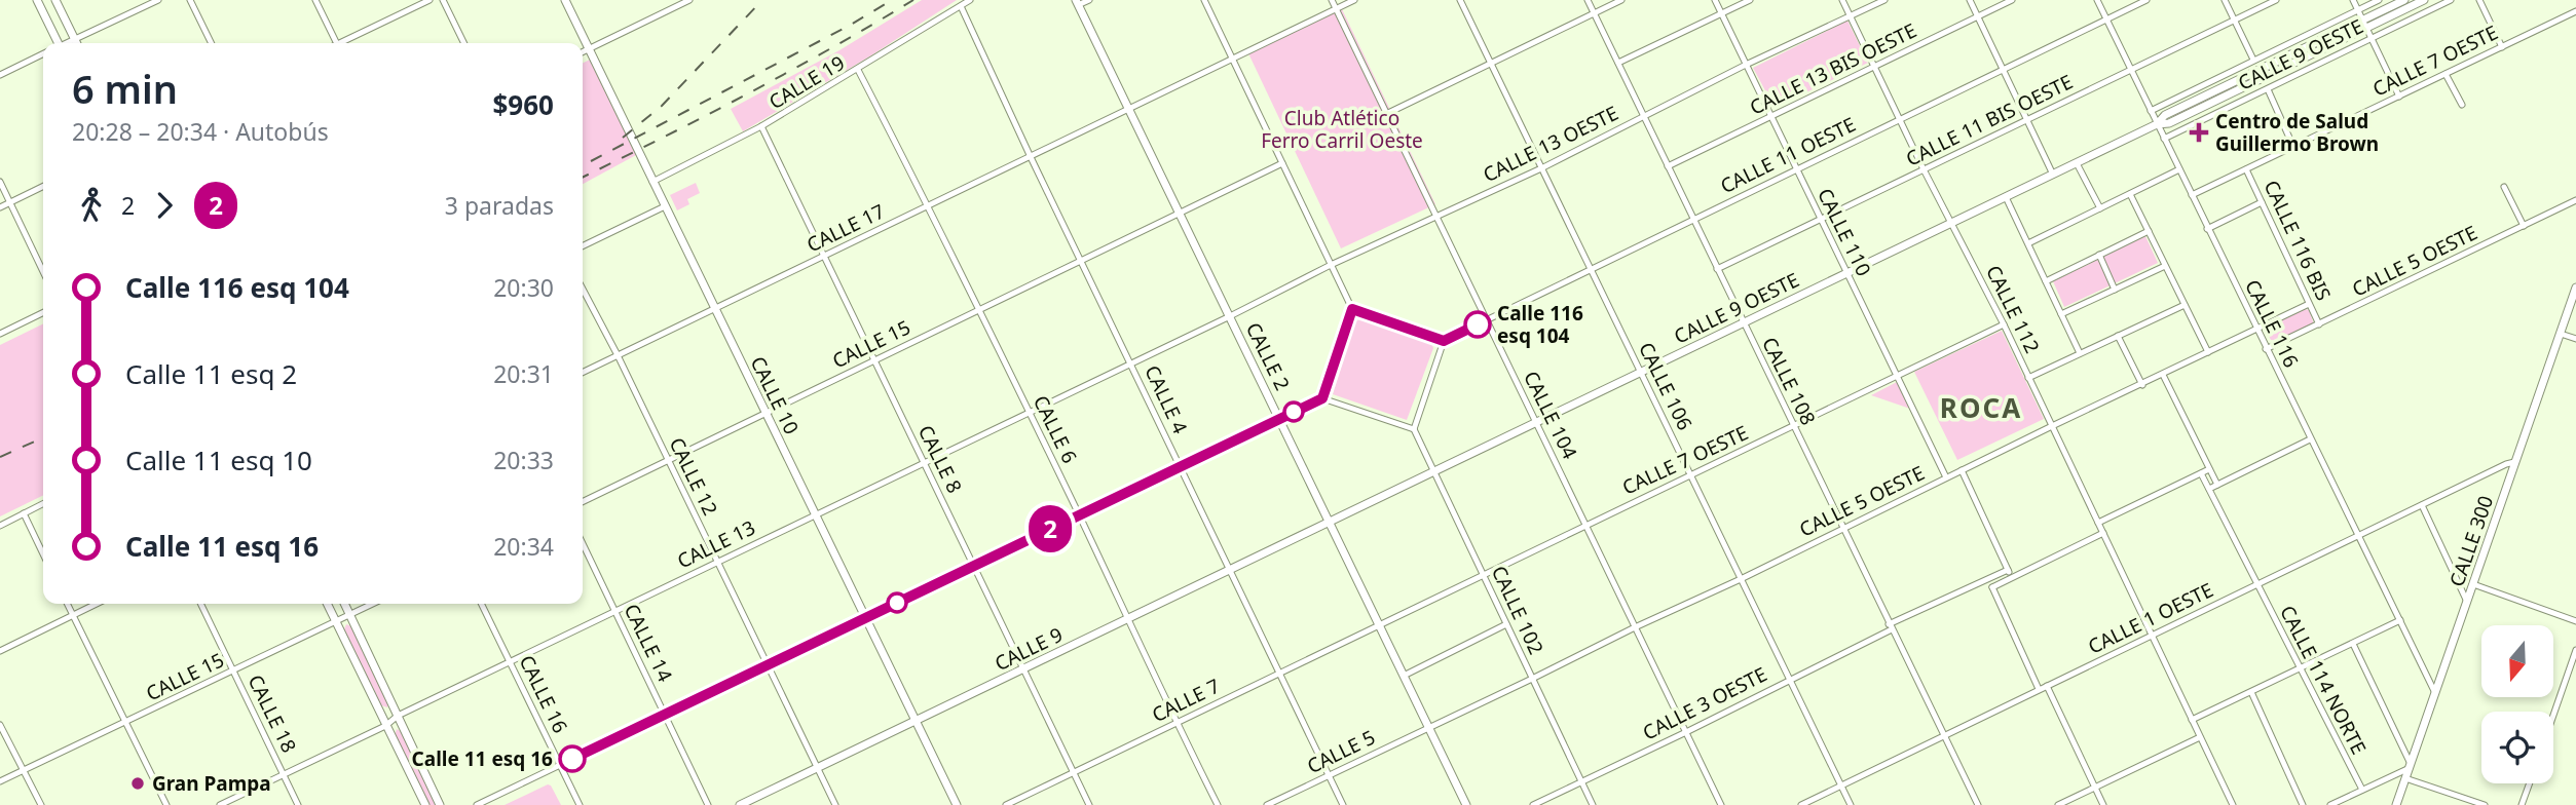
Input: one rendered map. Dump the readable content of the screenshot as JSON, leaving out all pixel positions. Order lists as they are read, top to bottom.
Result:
{
  "streets": {
    "main road": [
      "CALLE 9 OESTE",
      "CALLE 2",
      "CALLE 10",
      "CALLE 300",
      "CALLE 9"
    ],
    "street": [
      "CALLE 7 OESTE",
      "CALLE 13 BIS OESTE",
      "CALLE 19",
      "CALLE 11 BIS OESTE",
      "CALLE 13 OESTE",
      "CALLE 11 OESTE",
      "CALLE 17",
      "CALLE 110",
      "CALLE 116 BIS",
      "CALLE 5 OESTE",
      "CALLE 112",
      "CALLE 116",
      "CALLE 15",
      "CALLE 108",
      "CALLE 106",
      "CALLE 4",
      "CALLE 104",
      "CALLE 6",
      "CALLE 8",
      "CALLE 12",
      "CALLE 13",
      "CALLE 102",
      "CALLE 1 OESTE",
      "CALLE 14",
      "CALLE 114 NORTE",
      "CALLE 16",
      "CALLE 7",
      "CALLE 3 OESTE",
      "CALLE 18",
      "CALLE 5"
    ]
  },
  "crossings": [
    ["CALLE 9 OESTE", "CALLE 110"],
    ["CALLE 9 OESTE", "CALLE 112"],
    ["CALLE 9 OESTE", "CALLE 116"],
    ["CALLE 9 OESTE", "CALLE 2"],
    ["CALLE 9 OESTE", "CALLE 108"],
    ["CALLE 9 OESTE", "CALLE 106"],
    ["CALLE 9 OESTE", "CALLE 104"],
    ["CALLE 9 OESTE", "CALLE 102"],
    ["CALLE 9 OESTE", "CALLE 9"],
    ["CALLE 7 OESTE", "CALLE 110"],
    ["CALLE 7 OESTE", "CALLE 116 BIS"],
    ["CALLE 7 OESTE", "CALLE 112"],
    ["CALLE 7 OESTE", "CALLE 116"],
    ["CALLE 7 OESTE", "CALLE 2"],
    ["CALLE 7 OESTE", "CALLE 108"],
    ["CALLE 7 OESTE", "CALLE 106"],
    ["CALLE 7 OESTE", "CALLE 104"],
    ["CALLE 7 OESTE", "CALLE 102"],
    ["CALLE 7 OESTE", "CALLE 7"],
    ["CALLE 13 BIS OESTE", "CALLE 110"],
    ["CALLE 13 BIS OESTE", "CALLE 112"],
    ["CALLE 13 BIS OESTE", "CALLE 108"],
    ["CALLE 19", "CALLE 10"],
    ["CALLE 19", "CALLE 4"],
    ["CALLE 19", "CALLE 6"],
    ["CALLE 19", "CALLE 8"],
    ["CALLE 11 BIS OESTE", "CALLE 110"],
    ["CALLE 11 BIS OESTE", "CALLE 112"],
    ["CALLE 11 BIS OESTE", "CALLE 108"],
    ["CALLE 13 OESTE", "CALLE 110"],
    ["CALLE 13 OESTE", "CALLE 112"],
    ["CALLE 13 OESTE", "CALLE 2"],
    ["CALLE 13 OESTE", "CALLE 108"],
    ["CALLE 13 OESTE", "CALLE 106"],
    ["CALLE 13 OESTE", "CALLE 104"],
    ["CALLE 13 OESTE", "CALLE 13"],
    ["CALLE 11 OESTE", "CALLE 110"],
    ["CALLE 11 OESTE", "CALLE 112"],
    ["CALLE 11 OESTE", "CALLE 108"],
    ["CALLE 11 OESTE", "CALLE 106"],
    ["CALLE 11 OESTE", "CALLE 104"],
    ["CALLE 17", "CALLE 2"],
    ["CALLE 17", "CALLE 10"],
    ["CALLE 17", "CALLE 4"],
    ["CALLE 17", "CALLE 104"],
    ["CALLE 17", "CALLE 6"],
    ["CALLE 17", "CALLE 8"],
    ["CALLE 17", "CALLE 12"],
    ["CALLE 110", "CALLE 5 OESTE"],
    ["CALLE 116 BIS", "CALLE 5 OESTE"],
    ["CALLE 5 OESTE", "CALLE 112"],
    ["CALLE 5 OESTE", "CALLE 116"],
    ["CALLE 5 OESTE", "CALLE 2"],
    ["CALLE 5 OESTE", "CALLE 108"],
    ["CALLE 5 OESTE", "CALLE 106"],
    ["CALLE 5 OESTE", "CALLE 104"],
    ["CALLE 5 OESTE", "CALLE 102"],
    ["CALLE 5 OESTE", "CALLE 5"],
    ["CALLE 112", "CALLE 1 OESTE"],
    ["CALLE 116", "CALLE 300"],
    ["CALLE 116", "CALLE 1 OESTE"],
    ["CALLE 15", "CALLE 2"],
    ["CALLE 15", "CALLE 10"],
    ["CALLE 15", "CALLE 4"],
    ["CALLE 15", "CALLE 6"],
    ["CALLE 15", "CALLE 8"],
    ["CALLE 15", "CALLE 12"],
    ["CALLE 15", "CALLE 18"],
    ["CALLE 2", "CALLE 13"],
    ["CALLE 2", "CALLE 9"],
    ["CALLE 2", "CALLE 7"],
    ["CALLE 2", "CALLE 5"],
    ["CALLE 108", "CALLE 1 OESTE"],
    ["CALLE 108", "CALLE 3 OESTE"],
    ["CALLE 106", "CALLE 1 OESTE"],
    ["CALLE 106", "CALLE 3 OESTE"],
    ["CALLE 10", "CALLE 13"],
    ["CALLE 10", "CALLE 9"],
    ["CALLE 4", "CALLE 13"],
    ["CALLE 4", "CALLE 9"],
    ["CALLE 4", "CALLE 7"],
    ["CALLE 4", "CALLE 5"],
    ["CALLE 104", "CALLE 3 OESTE"],
    ["CALLE 6", "CALLE 13"],
    ["CALLE 6", "CALLE 9"],
    ["CALLE 6", "CALLE 7"],
    ["CALLE 8", "CALLE 13"],
    ["CALLE 8", "CALLE 9"],
    ["CALLE 8", "CALLE 7"],
    ["CALLE 12", "CALLE 13"],
    ["CALLE 12", "CALLE 9"],
    ["CALLE 300", "CALLE 1 OESTE"],
    ["CALLE 13", "CALLE 14"],
    ["CALLE 13", "CALLE 16"],
    ["CALLE 13", "CALLE 18"],
    ["CALLE 102", "CALLE 3 OESTE"],
    ["CALLE 1 OESTE", "CALLE 114 NORTE"]
  ],
  "districts": ["ROCA"],
  "parks": ["Club Atlético Ferro Carril Oeste"],
  "places": {
    "health": ["Centro de Salud Guillermo Brown"],
    "other": ["Calle 116 esq 104", "Calle 11 esq 16", "Gran Pampa"]
  },
  "lines": ["bus line 2"],
  "north": "bottom",
  "page": {
    "on_map": "2",
    "heading": ["6 min", "20:28 – 20:34 · Autobús", "$960"],
    "legs": ["2", "2", "3 paradas"],
    "list": [
      {
        "name": "Calle 116 esq 104",
        "value": "20:30"
      },
      {
        "name": "Calle 11 esq 2",
        "value": "20:31"
      },
      {
        "name": "Calle 11 esq 10",
        "value": "20:33"
      },
      {
        "name": "Calle 11 esq 16",
        "value": "20:34"
      }
    ]
  }
}
